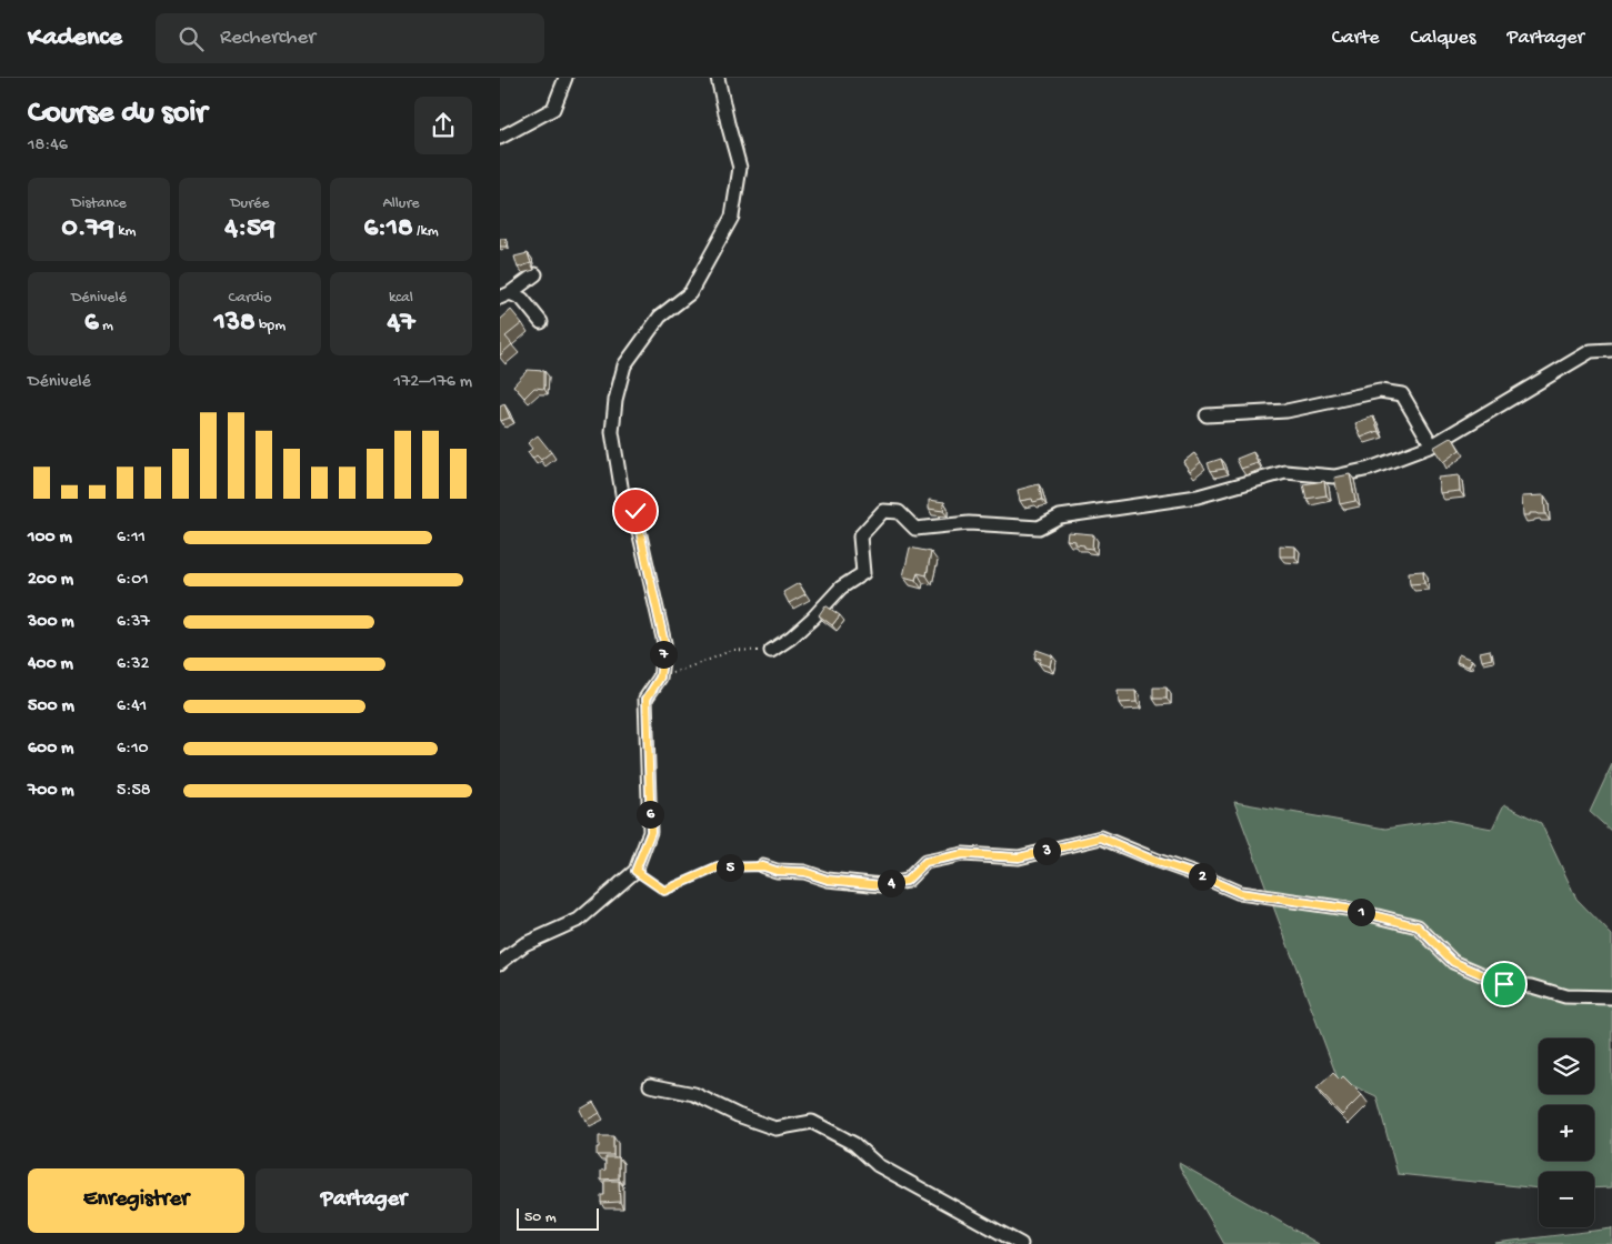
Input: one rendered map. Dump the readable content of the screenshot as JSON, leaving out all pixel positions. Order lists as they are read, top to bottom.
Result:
{
  "scale_bar": "50 m",
  "page": {
    "header": "Kadence",
    "search": "Rechercher",
    "nav": ["Carte", "Calques", "Partager"],
    "heading": ["Course du soir", "18:46"],
    "stats": [
      ["Distance", "0.79 km"],
      ["Durée", "4:59"],
      ["Allure", "6:18 /km"],
      ["Dénivelé", "6 m"],
      ["Cardio", "138 bpm"],
      ["kcal", "47"]
    ],
    "chart": ["Dénivelé", "172–176 m"],
    "list": [
      {
        "name": "100 m",
        "note": "6:11"
      },
      {
        "name": "200 m",
        "note": "6:01"
      },
      {
        "name": "300 m",
        "note": "6:37"
      },
      {
        "name": "400 m",
        "note": "6:32"
      },
      {
        "name": "500 m",
        "note": "6:41"
      },
      {
        "name": "600 m",
        "note": "6:10"
      },
      {
        "name": "700 m",
        "note": "5:58"
      }
    ],
    "pins": [
      "7",
      "6",
      "3",
      "5",
      "2",
      "4",
      "1"
    ],
    "map_buttons": ["+", "−"],
    "buttons": ["Enregistrer", "Partager"],
    "scale": "50 m"
  }
}
